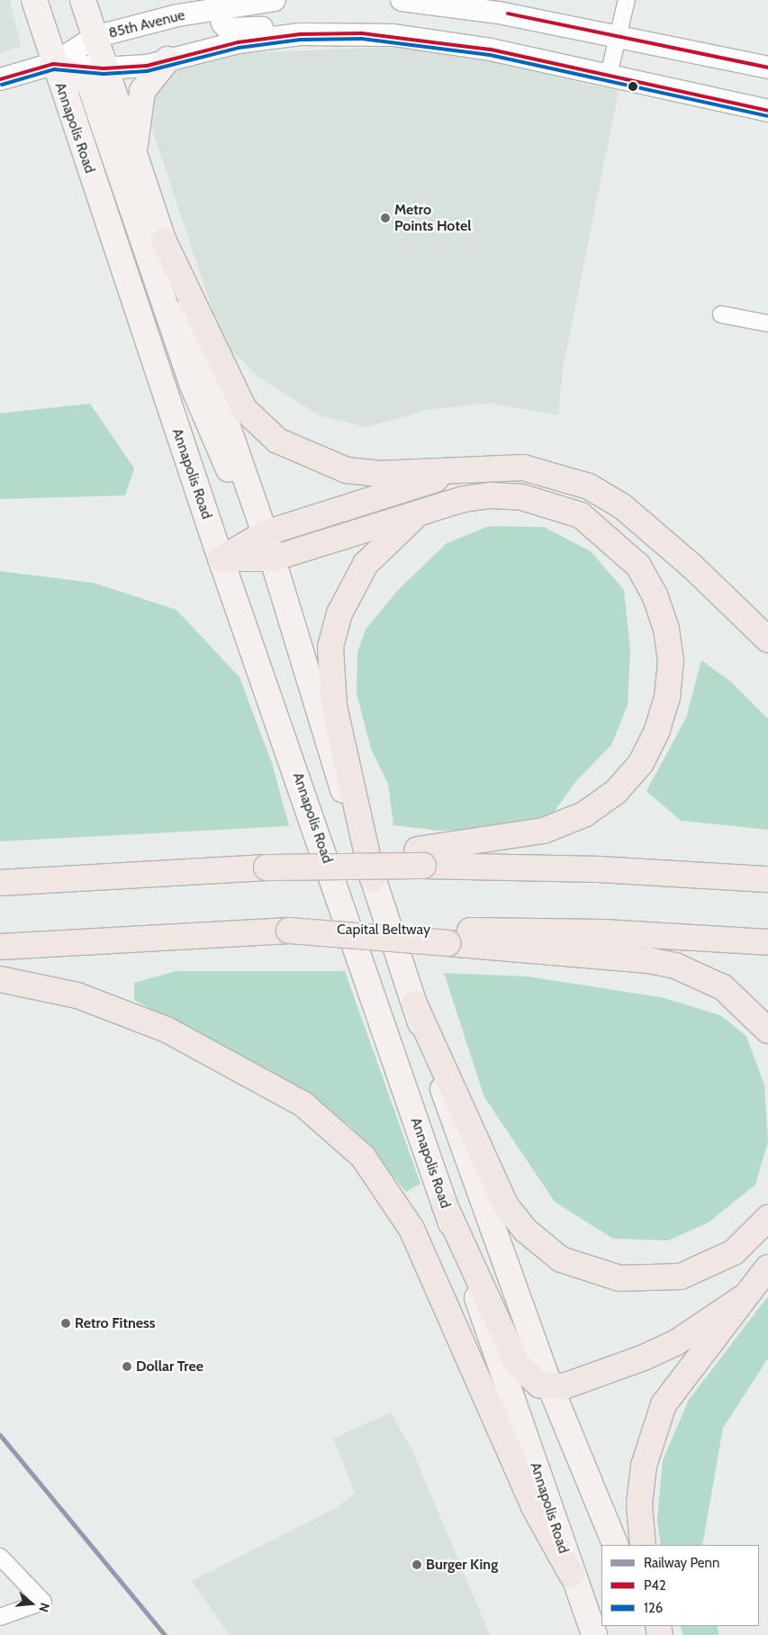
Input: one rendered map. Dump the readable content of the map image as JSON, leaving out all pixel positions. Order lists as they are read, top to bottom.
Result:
{
  "streets": {
    "highway": ["Capital Beltway"],
    "main road": ["Annapolis Road"],
    "street": ["85th Avenue"]
  },
  "crossings": [
    ["85th Avenue", "Annapolis Road"]
  ],
  "places": [
    "Metro Points Hotel",
    "Retro Fitness",
    "Dollar Tree",
    "Burger King"
  ],
  "lines": ["transit line P42", "transit line 126", "rail line Penn"],
  "legend": ["Railway Penn", "P42", "126"],
  "north": "right"
}
